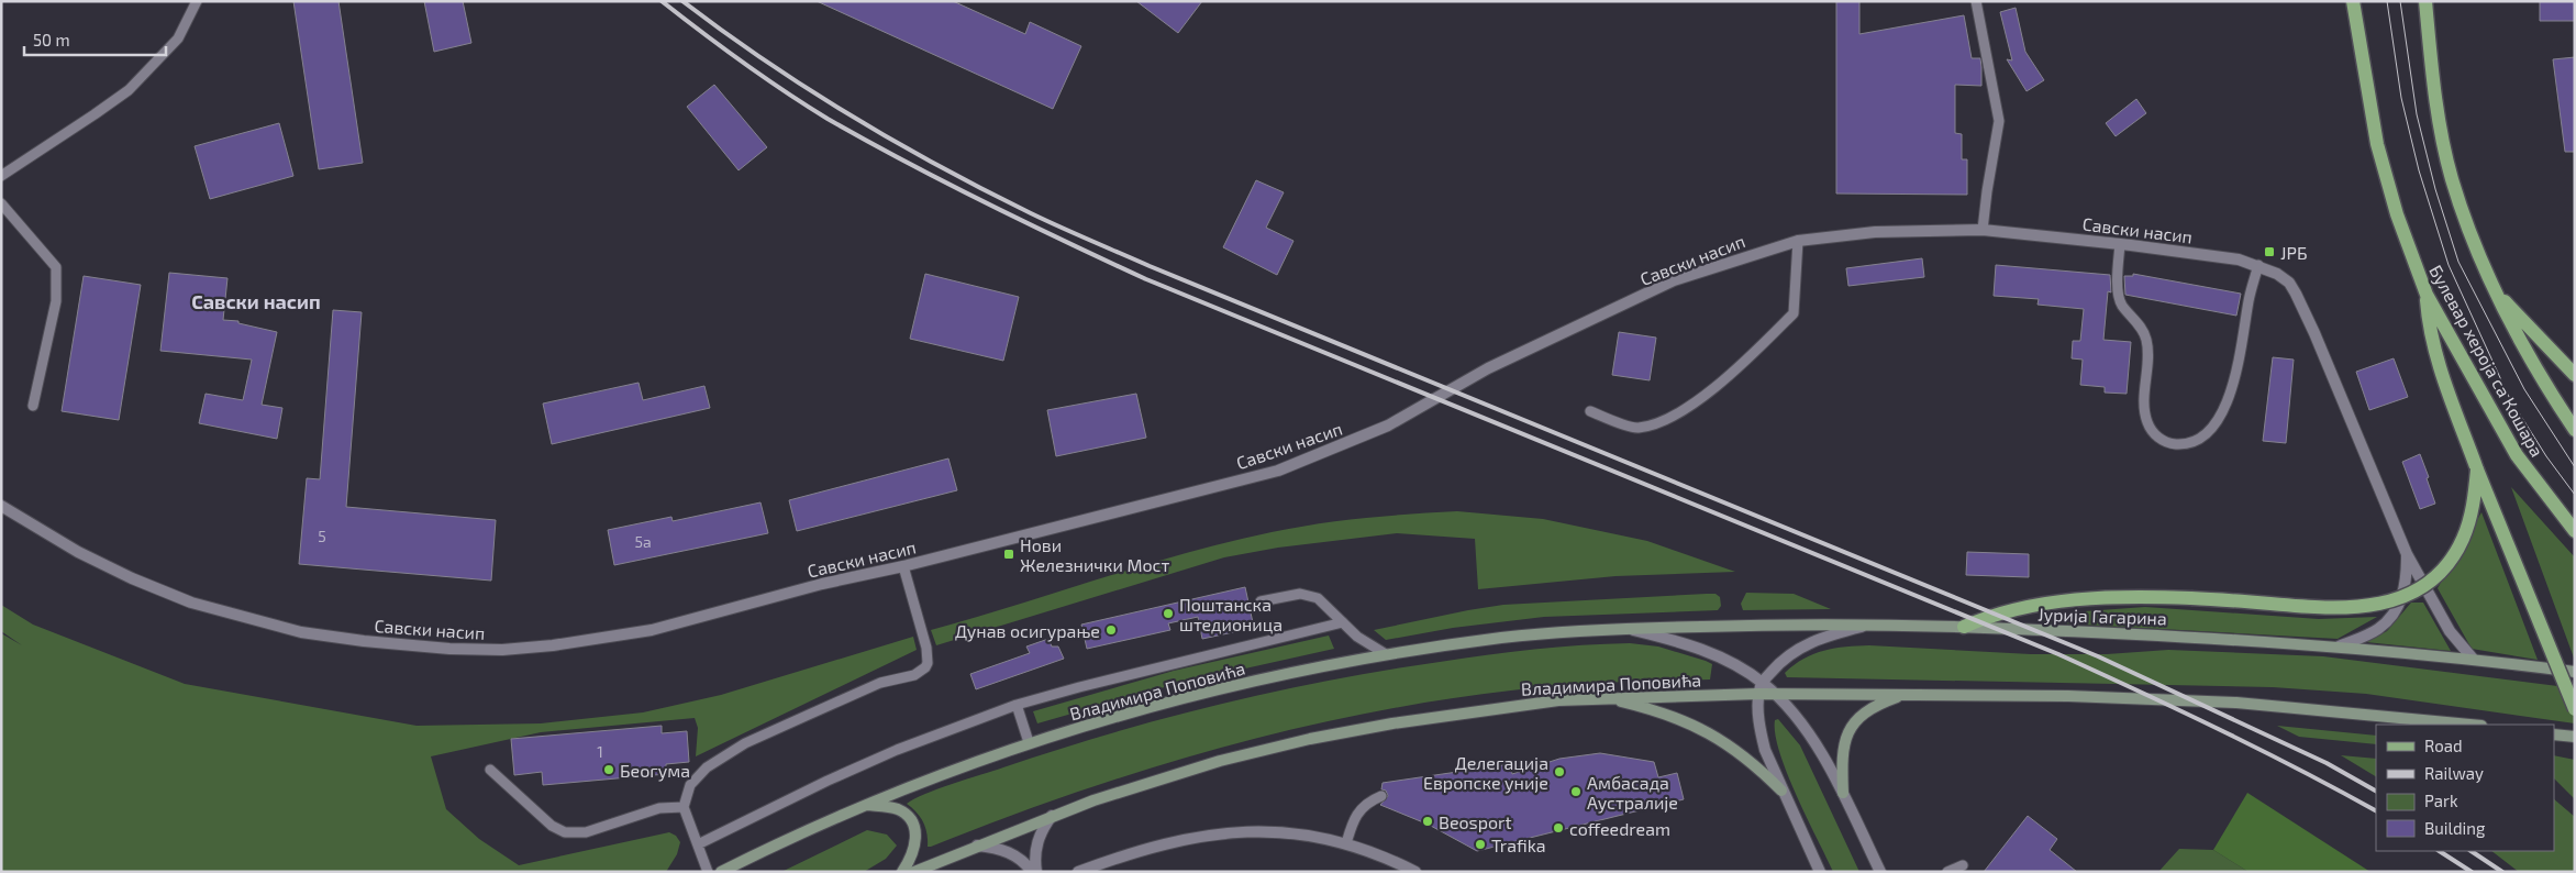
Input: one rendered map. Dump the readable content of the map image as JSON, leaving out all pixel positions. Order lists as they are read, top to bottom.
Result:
{
  "streets": {
    "main road": ["Булевар хероја са Кошара", "Јурија Гагарина", "Владимира Поповића"],
    "street": ["Савски насип"]
  },
  "crossings": [
    ["Савски насип", "Јурија Гагарина"],
    ["Јурија Гагарина", "Владимира Поповића"]
  ],
  "districts": ["Савски насип"],
  "places": {
    "transit": ["ЈРБ", "Нови Железнички Мост"],
    "other": [
      "Поштанска штедионица",
      "Дунав осигурање",
      "Беогума",
      "Делегација Европске уније",
      "Амбасада Аустралије",
      "Beosport",
      "coffeedream",
      "Trafika"
    ]
  },
  "house_numbers": ["5", "5a", "1"],
  "legend": [
    "Road",
    "Railway",
    "Park",
    "Building"
  ],
  "scale_bar": "50 m"
}
